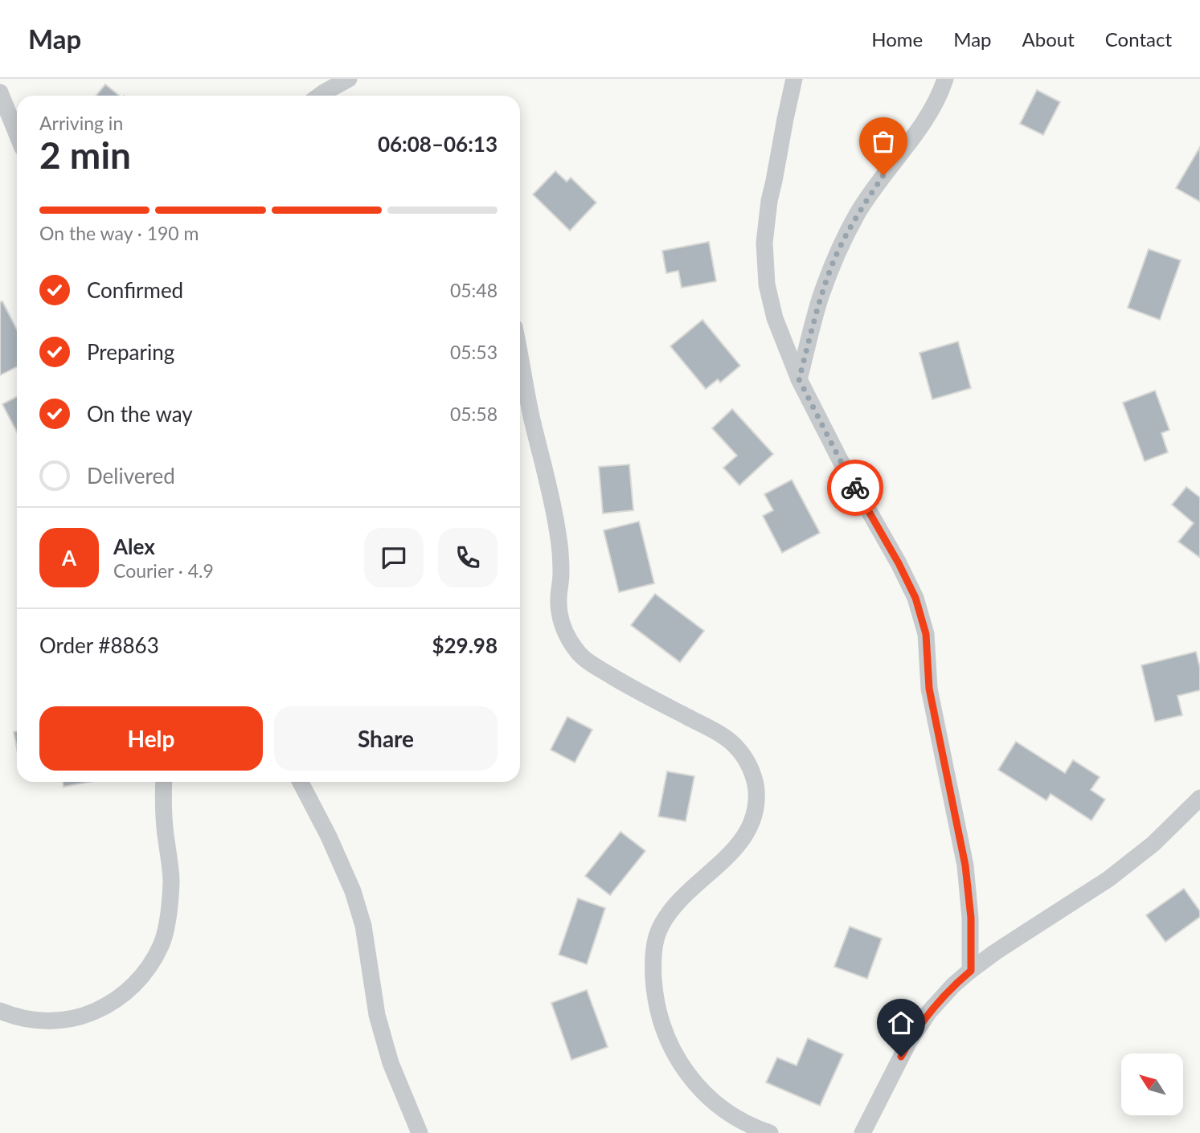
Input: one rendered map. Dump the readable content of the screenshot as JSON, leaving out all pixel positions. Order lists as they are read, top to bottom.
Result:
{
  "north": "top left",
  "page": {
    "header": "Map",
    "nav": [
      "Home",
      "Map",
      "About",
      "Contact"
    ],
    "heading": ["2 min", "Arriving in", "06:08–06:13"],
    "panel": [
      "Alex",
      "Courier · 4.9",
      "Order #8863",
      "$29.98"
    ],
    "bar": "On the way · 190 m",
    "list": [
      ["Confirmed", "05:48"],
      ["Preparing", "05:53"],
      ["On the way", "05:58"],
      "Delivered"
    ],
    "round": "A",
    "buttons": ["Help", "Share"]
  }
}
